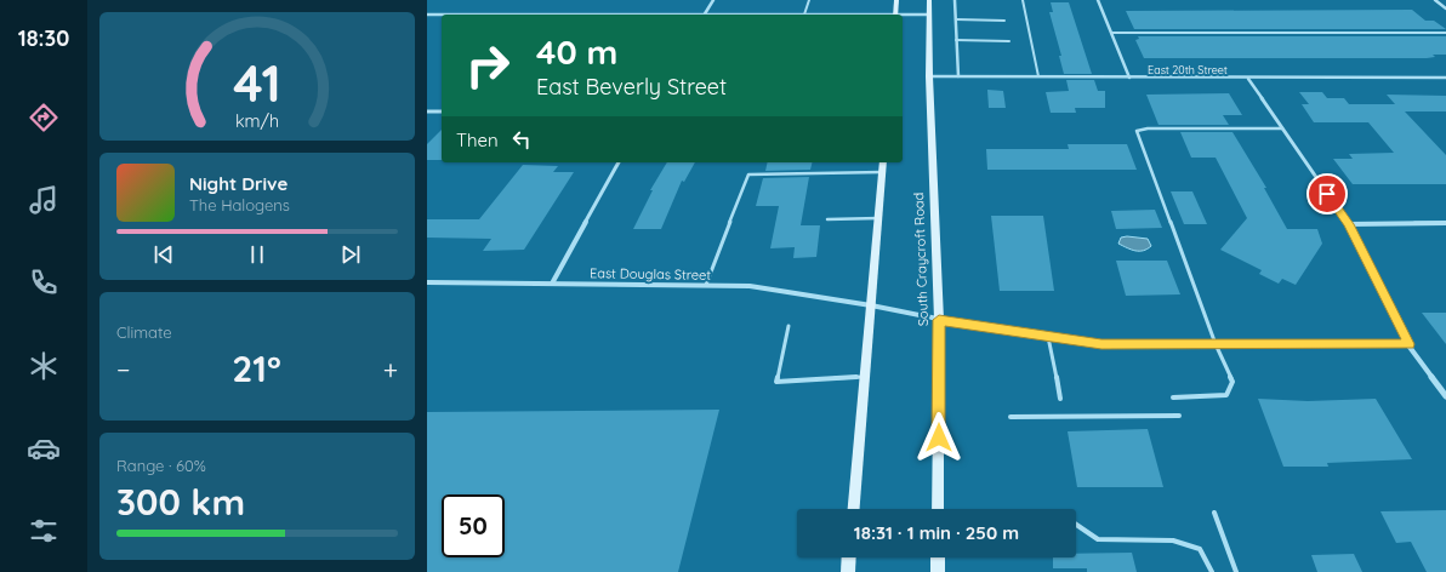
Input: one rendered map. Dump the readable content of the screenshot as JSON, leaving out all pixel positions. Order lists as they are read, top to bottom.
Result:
{
  "streets": {
    "main road": ["South Craycroft Road"],
    "street": ["East 20th Street", "East Douglas Street"]
  },
  "crossings": [
    ["East 20th Street", "South Craycroft Road"],
    ["South Craycroft Road", "East Douglas Street"]
  ],
  "page": {
    "tabs": "18:30",
    "turn": ["40 m", "East Beverly Street"],
    "then": "Then",
    "song": ["Night Drive", "The Halogens"],
    "tile": [
      "Climate",
      ["Range · 60%", "300 km"]
    ],
    "heat": ["−", "21°", "+"],
    "limit": "50",
    "trip": "18:31 · 1 min · 250 m",
    "gauge": ["41", "km/h"]
  }
}
